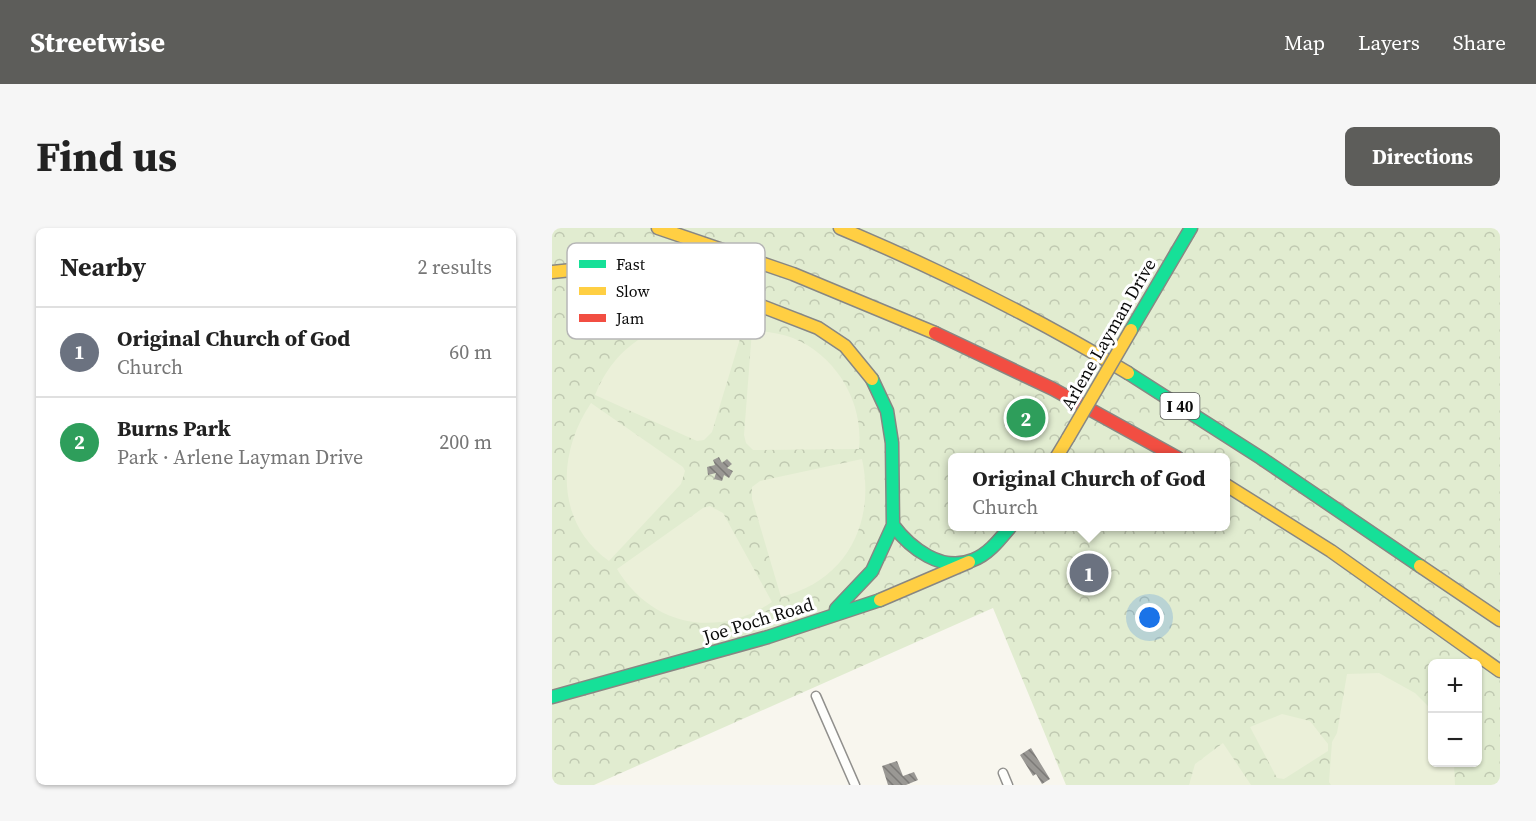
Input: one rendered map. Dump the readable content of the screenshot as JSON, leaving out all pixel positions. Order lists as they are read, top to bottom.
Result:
{
  "streets": {
    "main road": ["Arlene Layman Drive", "I 40", "Joe Poch Road"]
  },
  "legend": ["Fast", "Slow", "Jam"],
  "page": {
    "header": "Streetwise",
    "nav": ["Map", "Layers", "Share"],
    "title": "Find us",
    "buttons": "Directions",
    "heading": ["Nearby", "2 results"],
    "list": [
      {
        "mark": "1",
        "name": "Original Church of God",
        "note": "Church",
        "value": "60 m"
      },
      {
        "mark": "2",
        "name": "Burns Park",
        "note": "Park · Arlene Layman Drive",
        "value": "200 m"
      }
    ],
    "pins": ["2", "1"],
    "popup": ["Original Church of God", "Church"],
    "map_buttons": ["+", "−"]
  }
}
